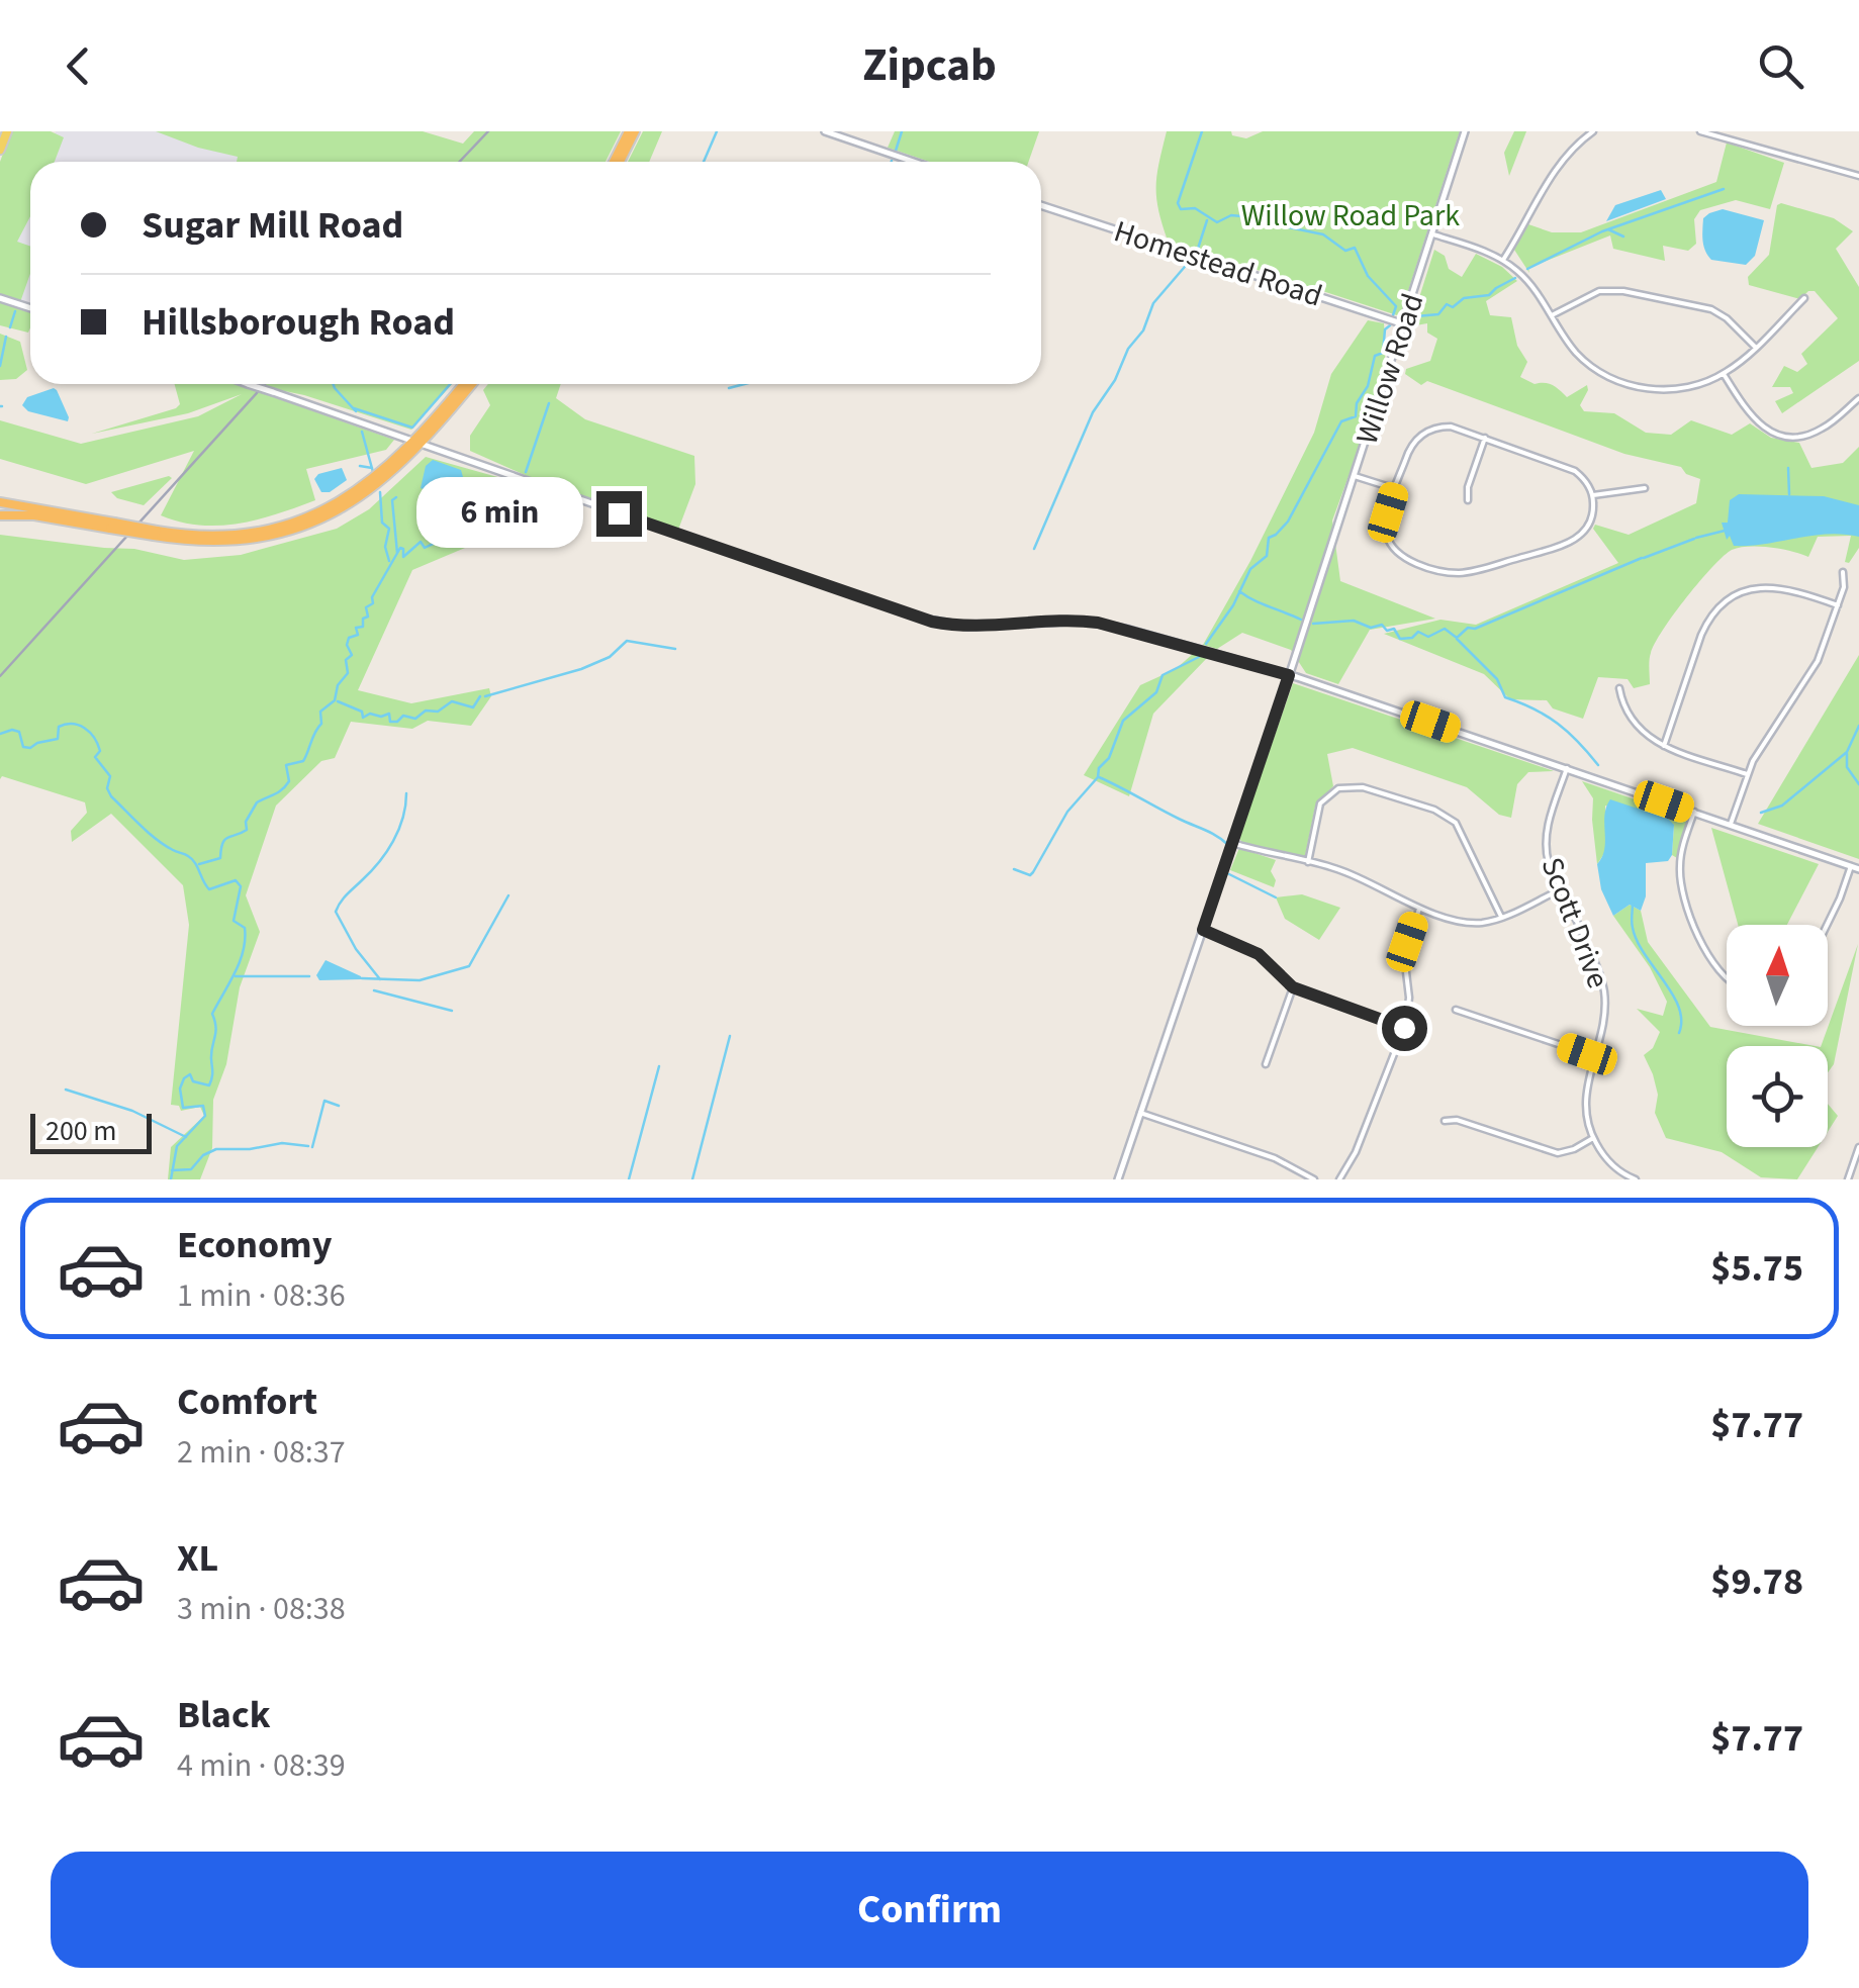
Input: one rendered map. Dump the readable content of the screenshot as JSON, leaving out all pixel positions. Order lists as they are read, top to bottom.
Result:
{
  "streets": {
    "street": ["Homestead Road", "Willow Road", "Scott Drive"]
  },
  "crossings": [
    ["Homestead Road", "Willow Road"]
  ],
  "parks": ["Willow Road Park"],
  "scale_bar": "200 m",
  "north": "top",
  "page": {
    "header": "Zipcab",
    "banner": ["Sugar Mill Road", "Hillsborough Road"],
    "bubble": "6 min",
    "scale": "200 m",
    "list": [
      {
        "name": "Economy",
        "note": "1 min · 08:36",
        "value": "$5.75"
      },
      {
        "name": "Comfort",
        "note": "2 min · 08:37",
        "value": "$7.77"
      },
      {
        "name": "XL",
        "note": "3 min · 08:38",
        "value": "$9.78"
      },
      {
        "name": "Black",
        "note": "4 min · 08:39",
        "value": "$7.77"
      }
    ],
    "buttons": "Confirm"
  }
}
